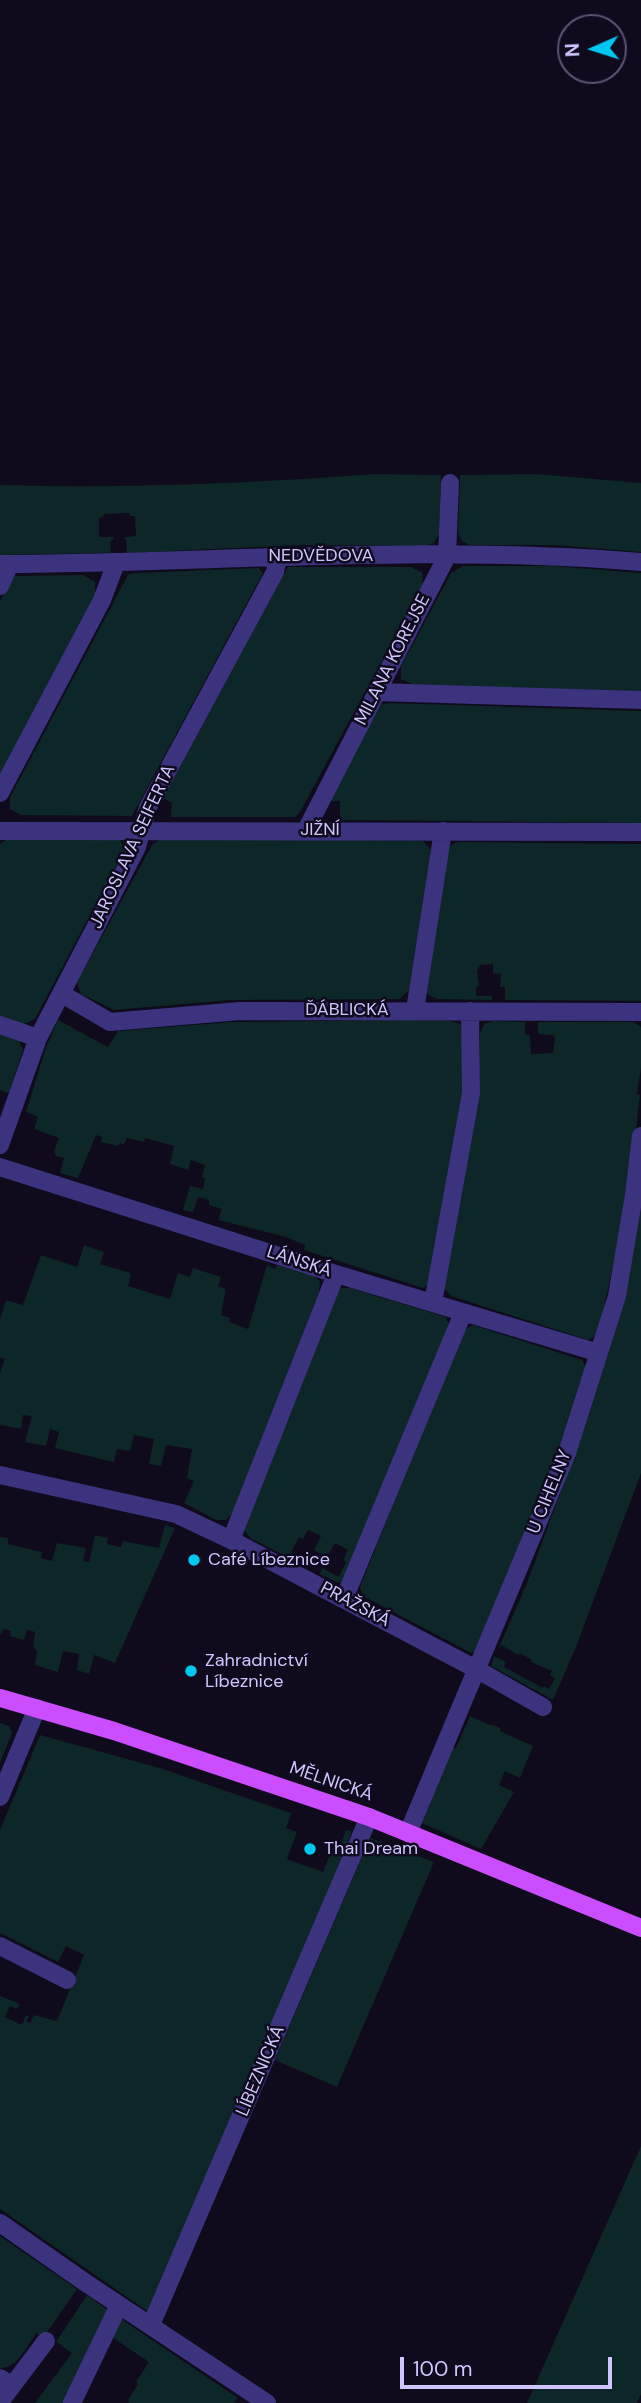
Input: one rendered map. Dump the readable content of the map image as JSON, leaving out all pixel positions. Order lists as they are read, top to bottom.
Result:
{
  "streets": {
    "main road": ["MĚLNICKÁ"],
    "street": [
      "NEDVĚDOVA",
      "MILANA KOREJSE",
      "JIŽNÍ",
      "JAROSLAVA SEIFERTA",
      "ĎÁBLICKÁ",
      "LÁNSKÁ",
      "U CIHELNY",
      "PRAŽSKÁ",
      "LÍBEZNICKÁ"
    ]
  },
  "crossings": [
    ["NEDVĚDOVA", "MILANA KOREJSE"],
    ["NEDVĚDOVA", "JAROSLAVA SEIFERTA"],
    ["MILANA KOREJSE", "JIŽNÍ"],
    ["JIŽNÍ", "JAROSLAVA SEIFERTA"],
    ["JAROSLAVA SEIFERTA", "ĎÁBLICKÁ"],
    ["LÁNSKÁ", "U CIHELNY"],
    ["U CIHELNY", "PRAŽSKÁ"],
    ["U CIHELNY", "MĚLNICKÁ"],
    ["MĚLNICKÁ", "LÍBEZNICKÁ"]
  ],
  "places": ["Café Líbeznice", "Zahradnictví Líbeznice", "Thai Dream"],
  "scale_bar": "100 m",
  "north": "left"
}
